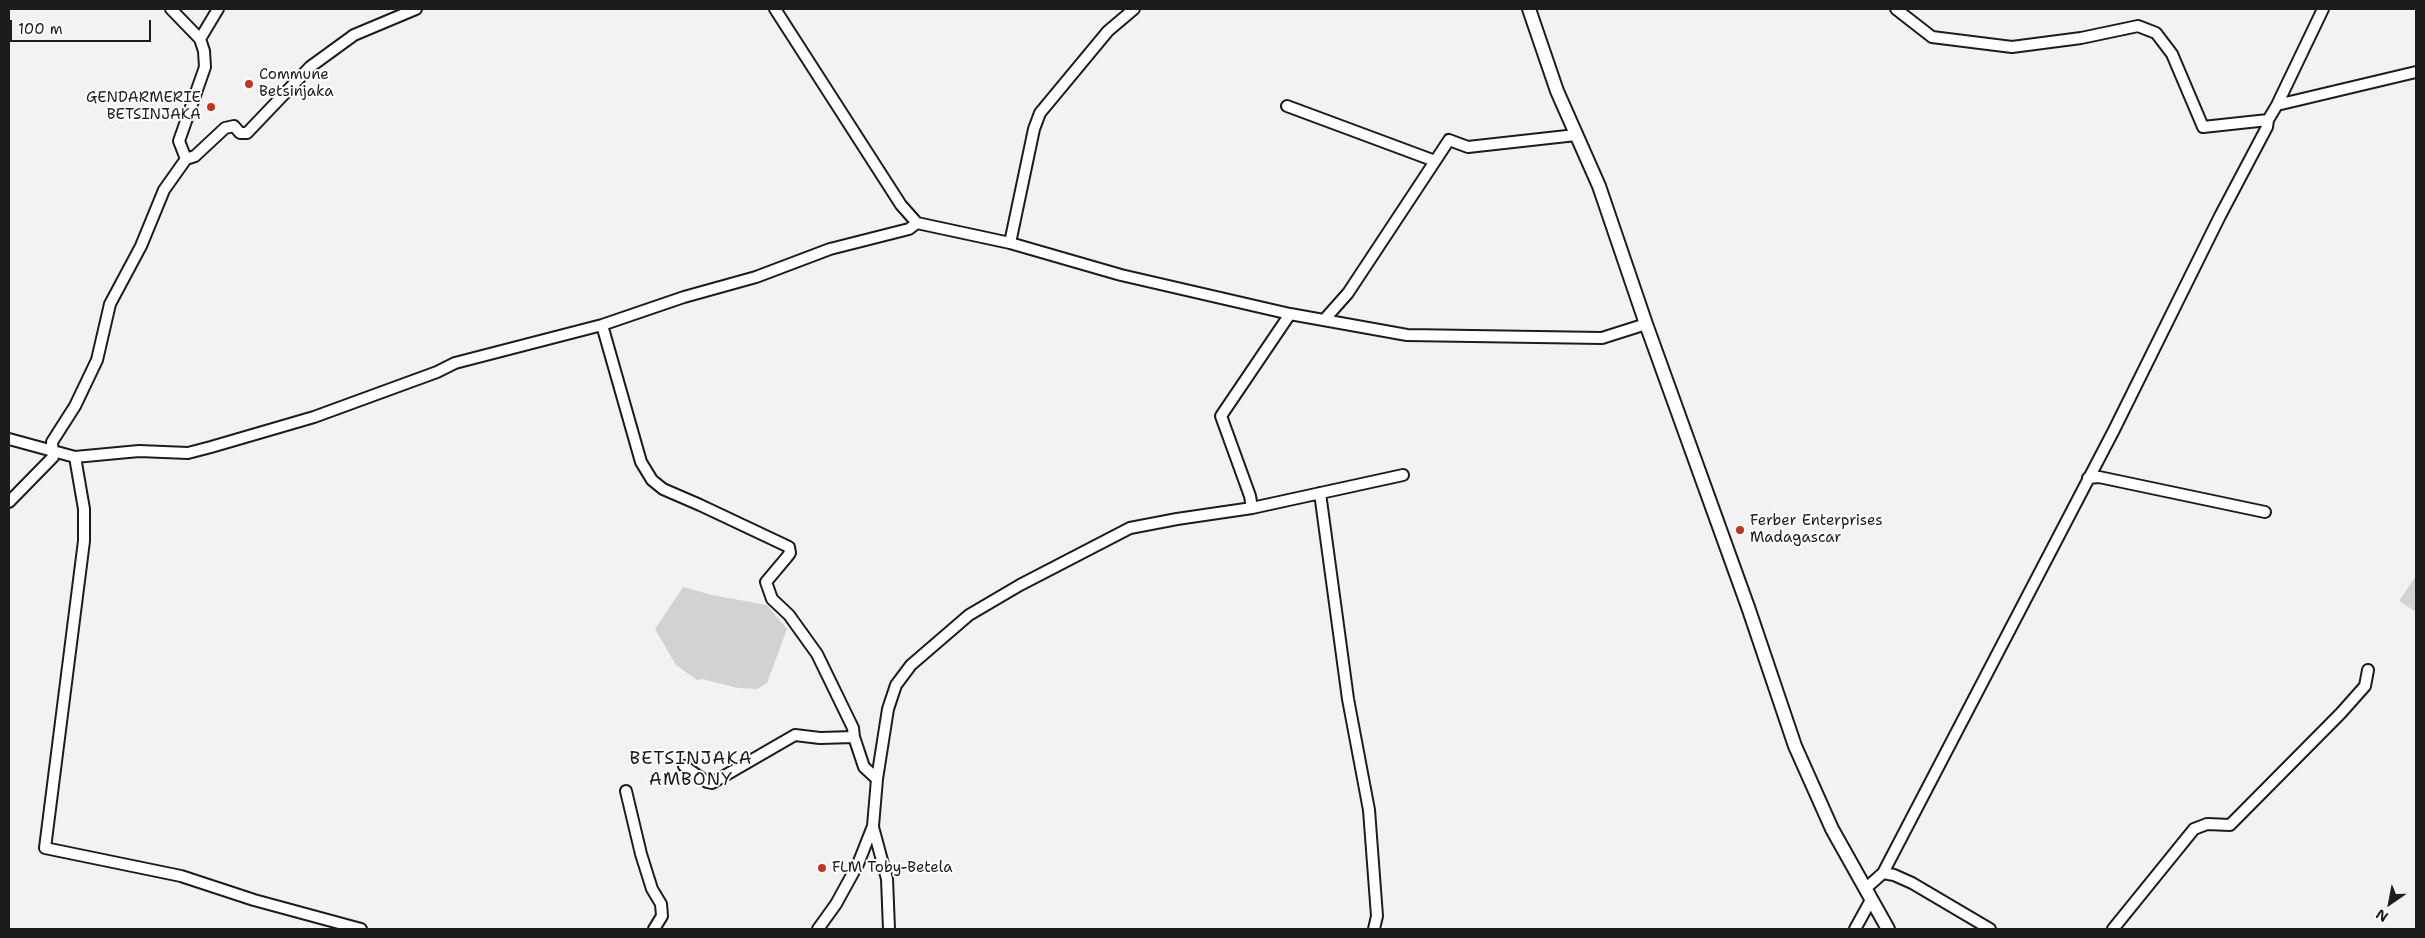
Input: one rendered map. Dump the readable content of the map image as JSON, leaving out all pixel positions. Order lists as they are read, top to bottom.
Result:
{
  "districts": ["BETSINJAKA AMBONY"],
  "places": [
    "Commune Betsinjaka",
    "GENDARMERIE BETSINJAKA",
    "Ferber Enterprises Madagascar",
    "FLM Toby-Betela"
  ],
  "scale_bar": "100 m",
  "north": "bottom left"
}
